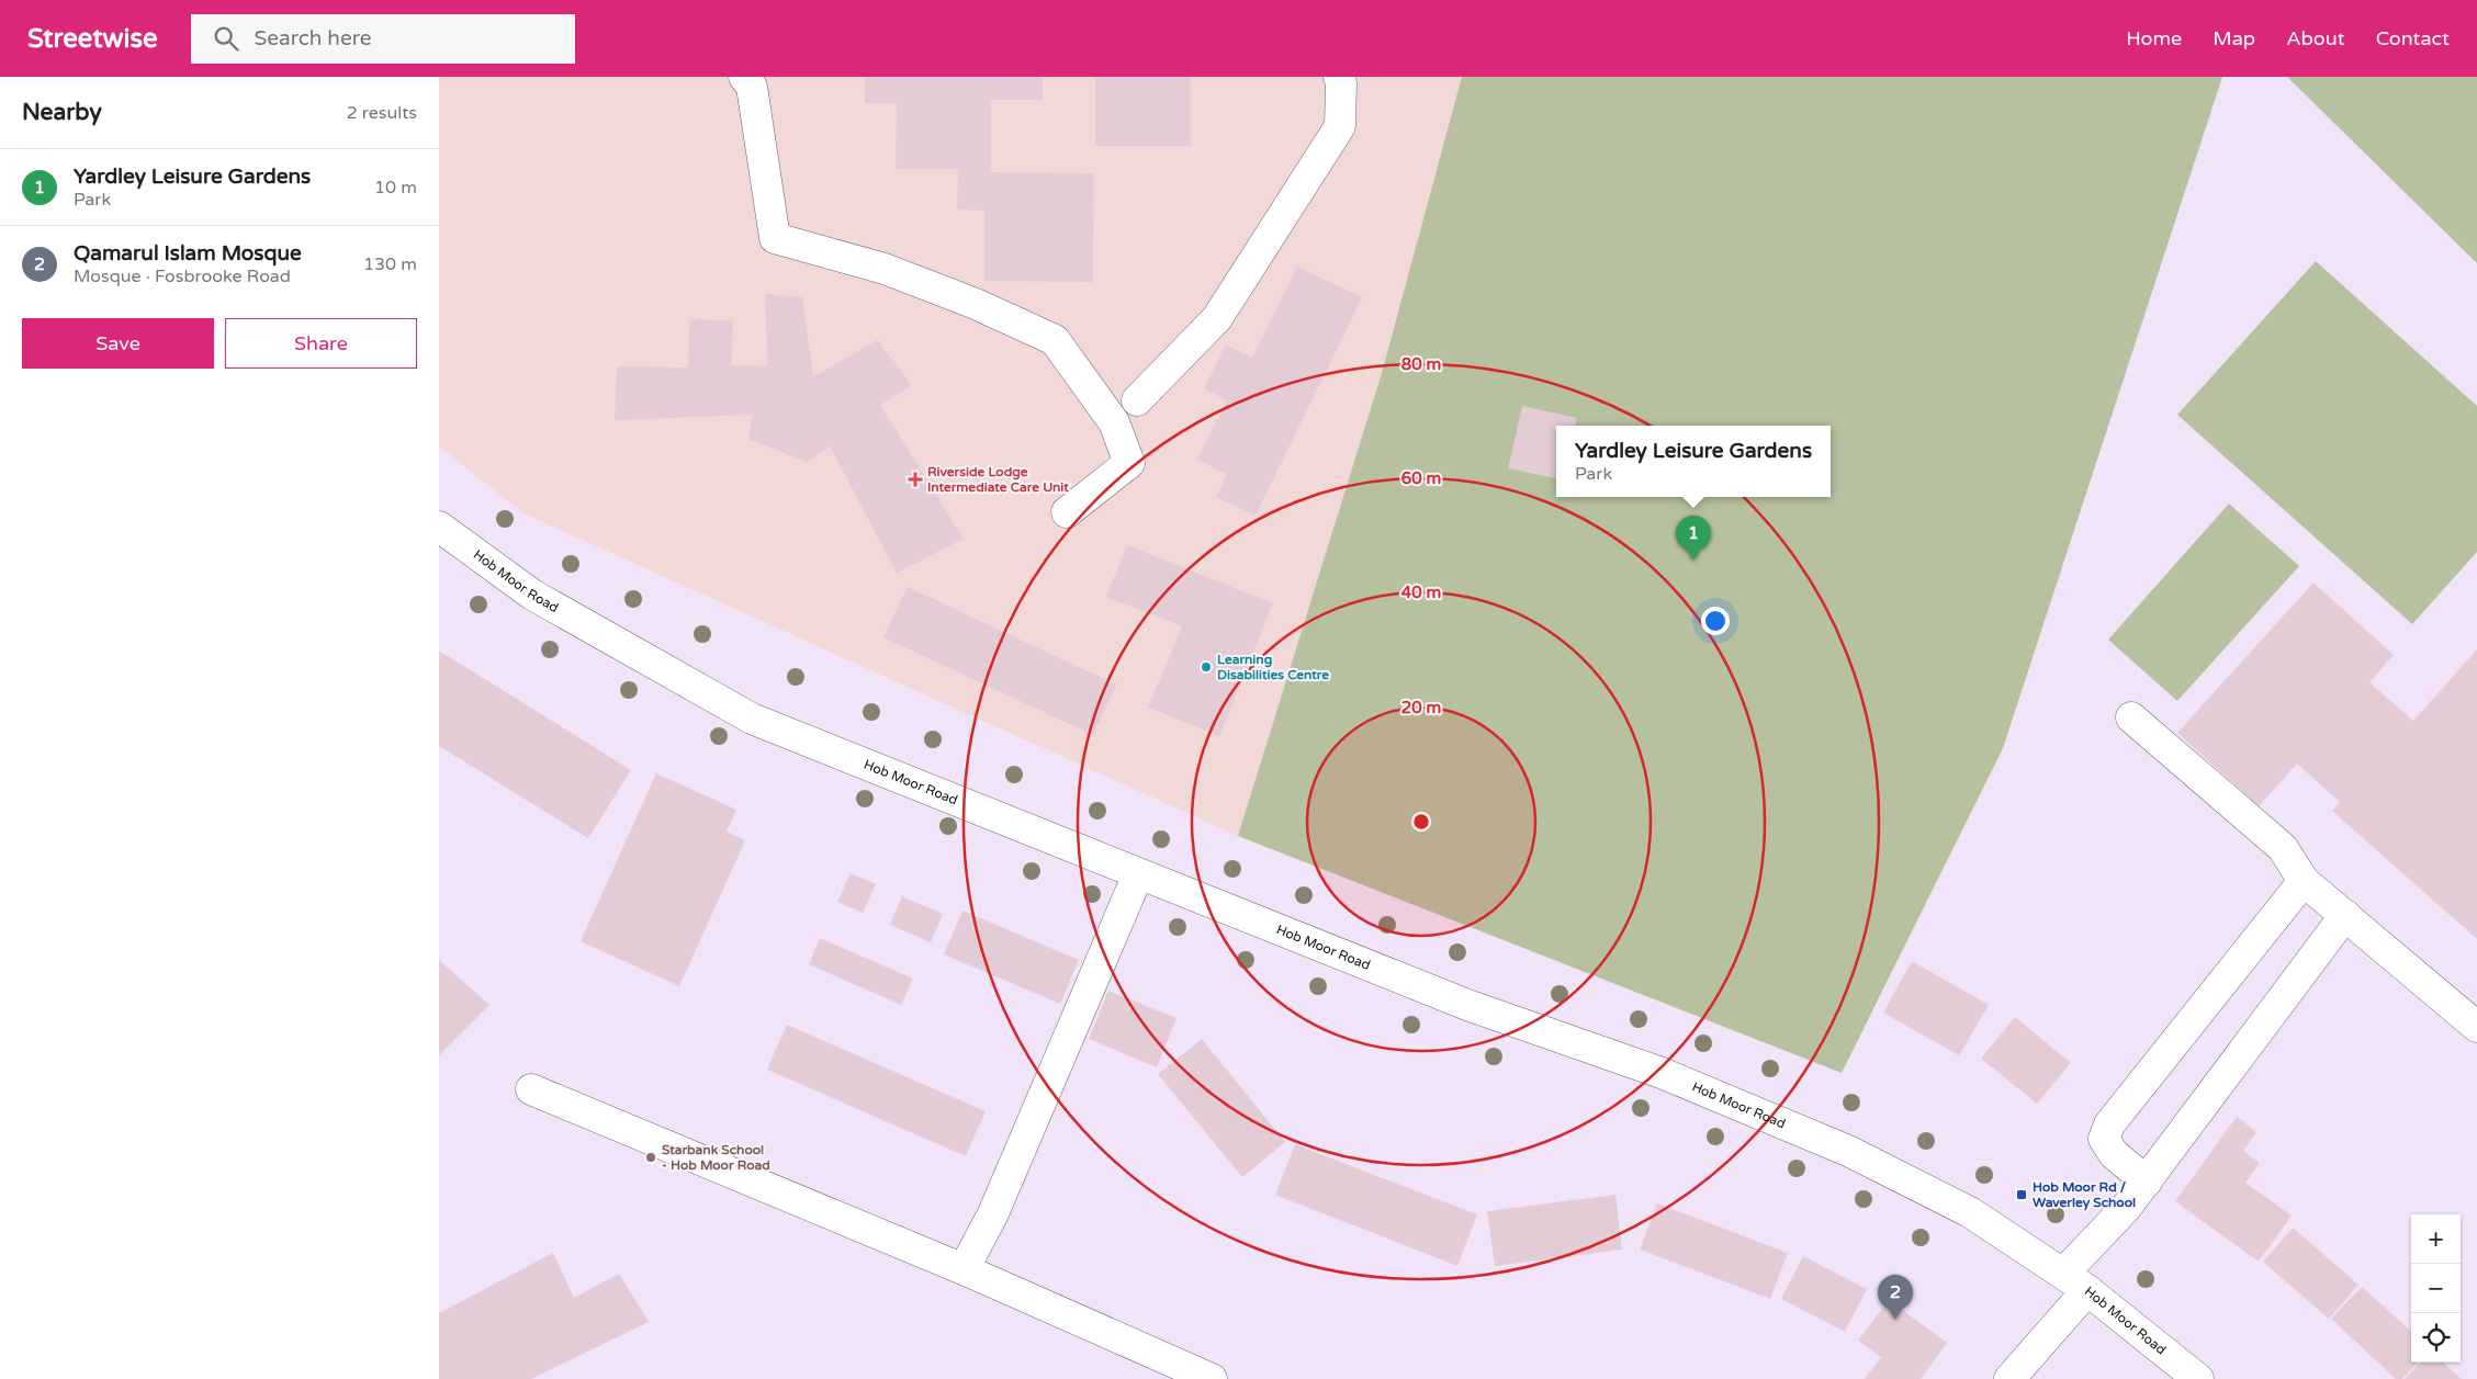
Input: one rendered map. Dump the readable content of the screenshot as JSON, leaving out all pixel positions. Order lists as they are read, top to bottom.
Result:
{
  "streets": {
    "street": ["Hob Moor Road"]
  },
  "places": {
    "health": ["Riverside Lodge Intermediate Care Unit"],
    "other": ["Learning Disabilities Centre", "Starbank School - Hob Moor Road"],
    "transit": ["Hob Moor Rd / Waverley School"]
  },
  "page": {
    "header": "Streetwise",
    "search": "Search here",
    "nav": [
      "Home",
      "Map",
      "About",
      "Contact"
    ],
    "heading": ["Nearby", "2 results"],
    "list": [
      {
        "mark": "1",
        "name": "Yardley Leisure Gardens",
        "note": "Park",
        "value": "10 m"
      },
      {
        "mark": "2",
        "name": "Qamarul Islam Mosque",
        "note": "Mosque · Fosbrooke Road",
        "value": "130 m"
      }
    ],
    "buttons": ["Save", "Share"],
    "popup": ["Yardley Leisure Gardens", "Park"],
    "pins": ["1", "2"],
    "map_buttons": ["+", "−"]
  },
  "rings": [
    "80 m",
    "60 m",
    "40 m",
    "20 m"
  ]
}
